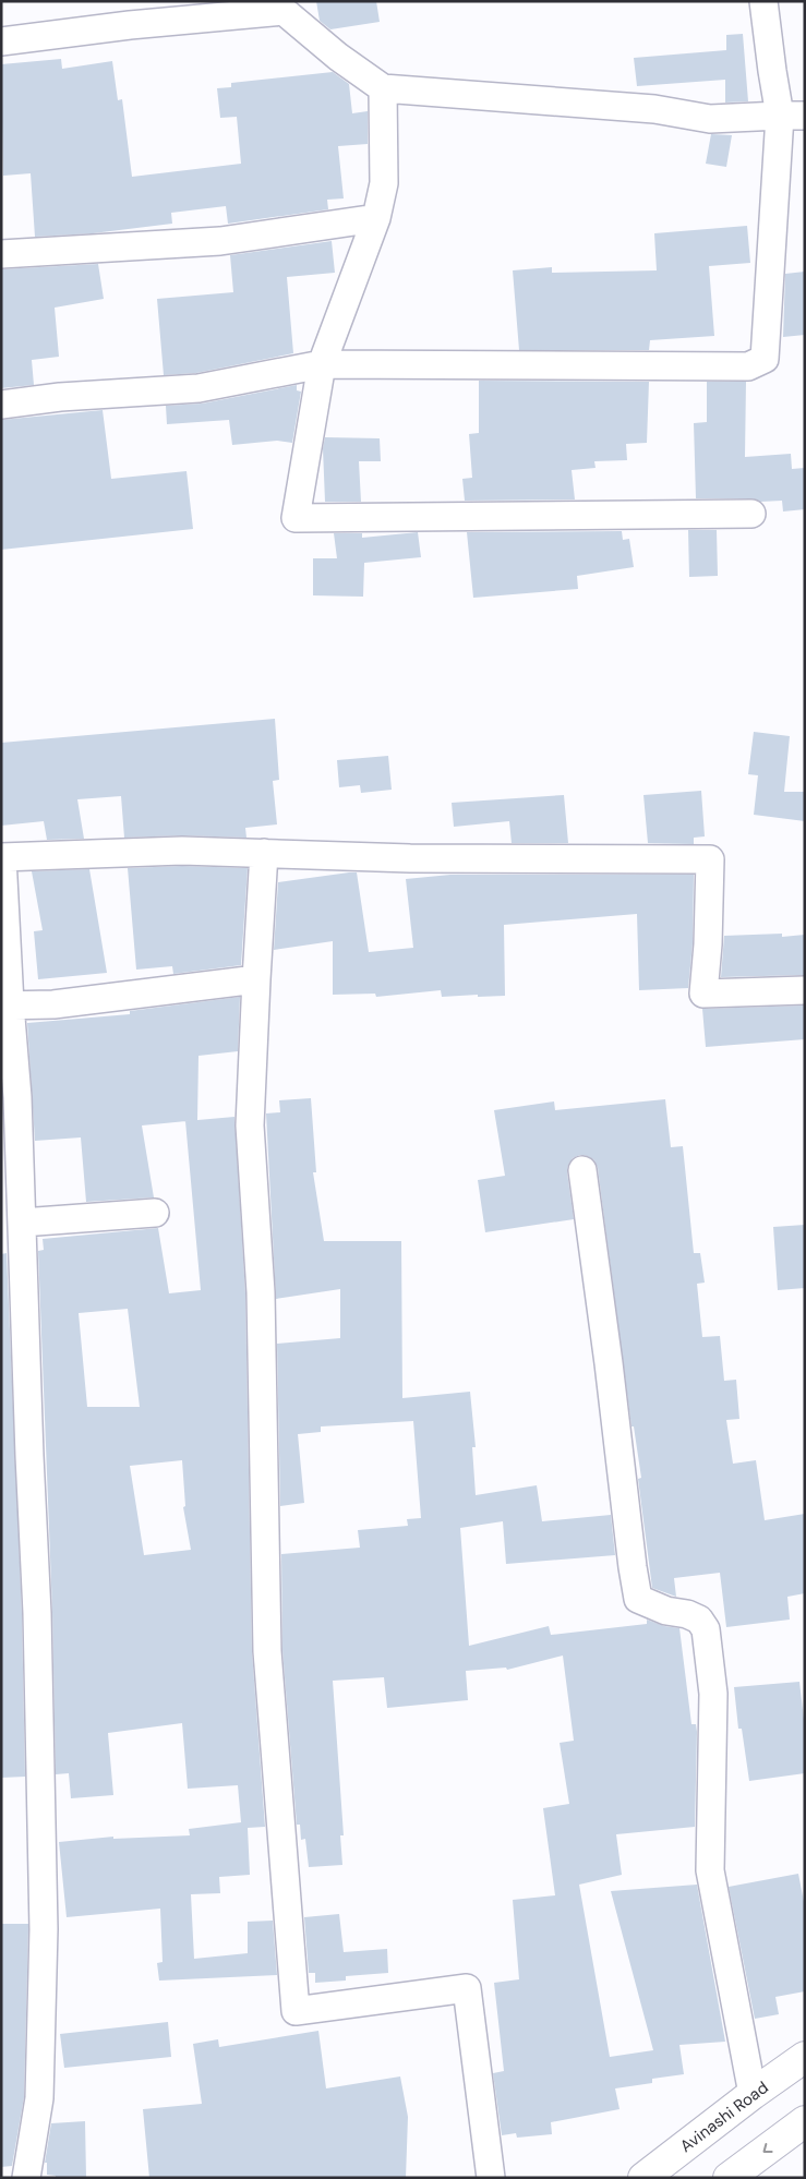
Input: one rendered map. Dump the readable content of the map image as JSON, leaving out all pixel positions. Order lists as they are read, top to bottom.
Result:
{
  "streets": {
    "main road": ["Avinashi Road"]
  }
}
